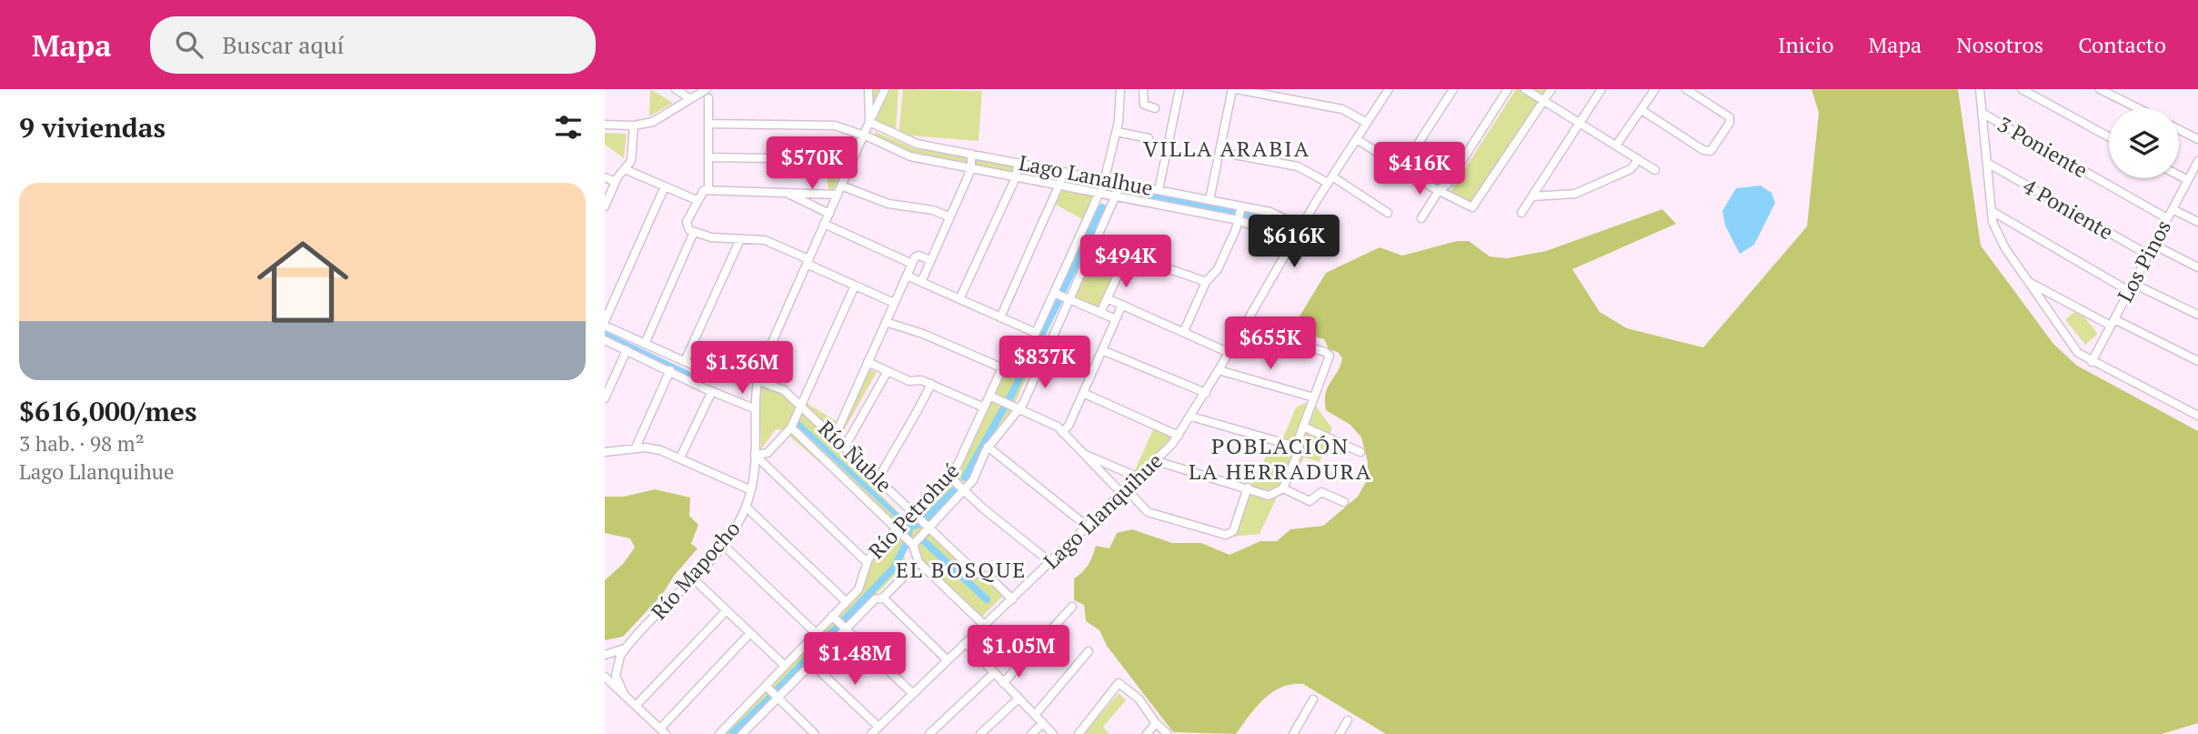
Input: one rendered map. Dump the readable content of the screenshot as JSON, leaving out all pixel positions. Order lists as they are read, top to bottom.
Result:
{
  "streets": {
    "street": [
      "3 Poniente",
      "Lago Lanalhue",
      "4 Poniente",
      "Los Pinos",
      "Río Ñuble",
      "Río Petrohué",
      "Lago Llanquihue",
      "Río Mapocho"
    ]
  },
  "crossings": [
    ["3 Poniente", "Los Pinos"],
    ["Lago Lanalhue", "Río Petrohué"],
    ["Lago Lanalhue", "Lago Llanquihue"],
    ["Lago Lanalhue", "Río Mapocho"],
    ["4 Poniente", "Los Pinos"],
    ["Río Ñuble", "Río Petrohué"],
    ["Río Ñuble", "Lago Llanquihue"],
    ["Río Ñuble", "Río Mapocho"]
  ],
  "districts": ["VILLA ARABIA", "POBLACIÓN LA HERRADURA", "EL BOSQUE"],
  "page": {
    "header": "Mapa",
    "search": "Buscar aquí",
    "nav": [
      "Inicio",
      "Mapa",
      "Nosotros",
      "Contacto"
    ],
    "heading": "9 viviendas",
    "price": [
      "$570K",
      "$416K",
      "$616K",
      "$494K",
      "$655K",
      "$837K",
      "$1.36M",
      "$1.05M",
      "$1.48M"
    ],
    "list": [
      {
        "name": "$616,000/mes",
        "note": "3 hab. · 98 m² · Lago Llanquihue"
      }
    ]
  }
}
